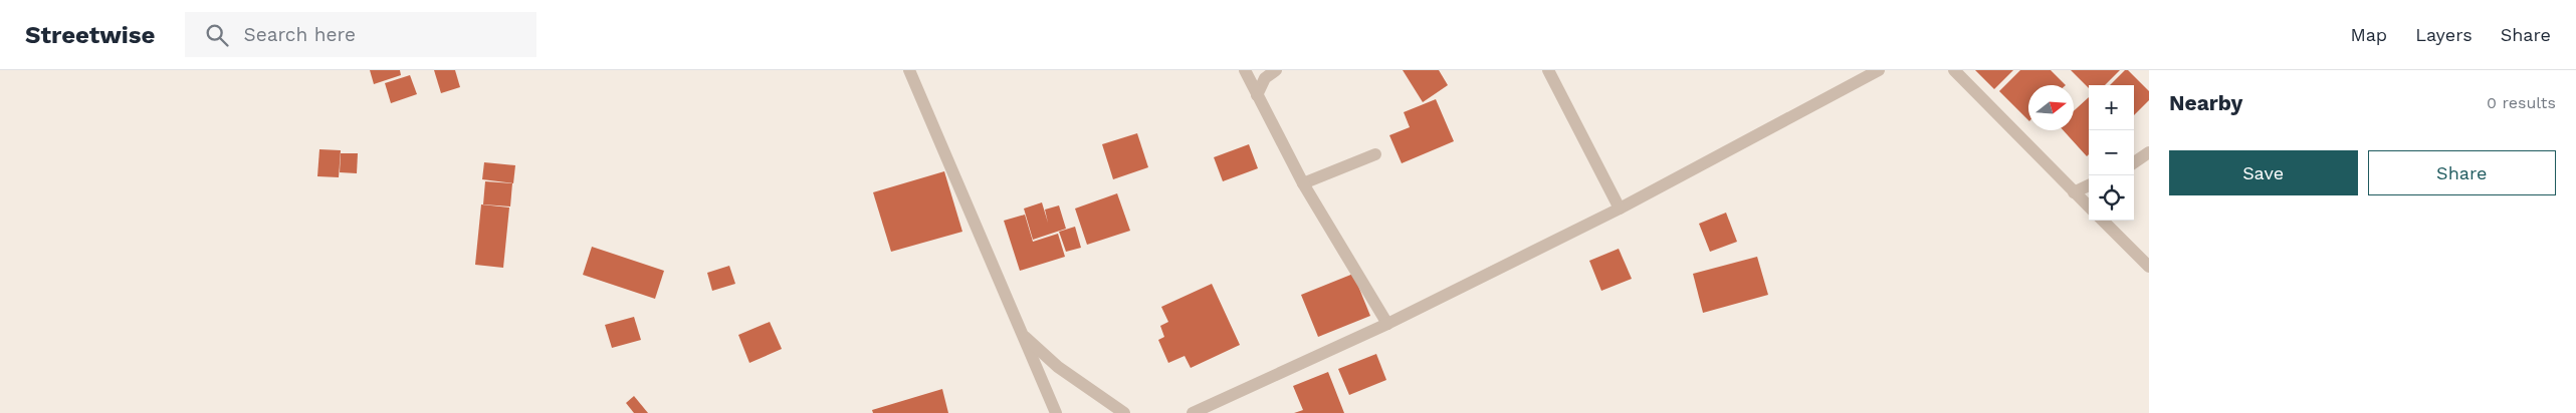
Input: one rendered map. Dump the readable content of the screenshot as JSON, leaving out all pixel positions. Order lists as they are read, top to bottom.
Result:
{
  "north": "right",
  "page": {
    "header": "Streetwise",
    "search": "Search here",
    "nav": ["Map", "Layers", "Share"],
    "heading": ["Nearby", "0 results"],
    "map_buttons": ["+", "−"],
    "buttons": ["Save", "Share"]
  }
}
